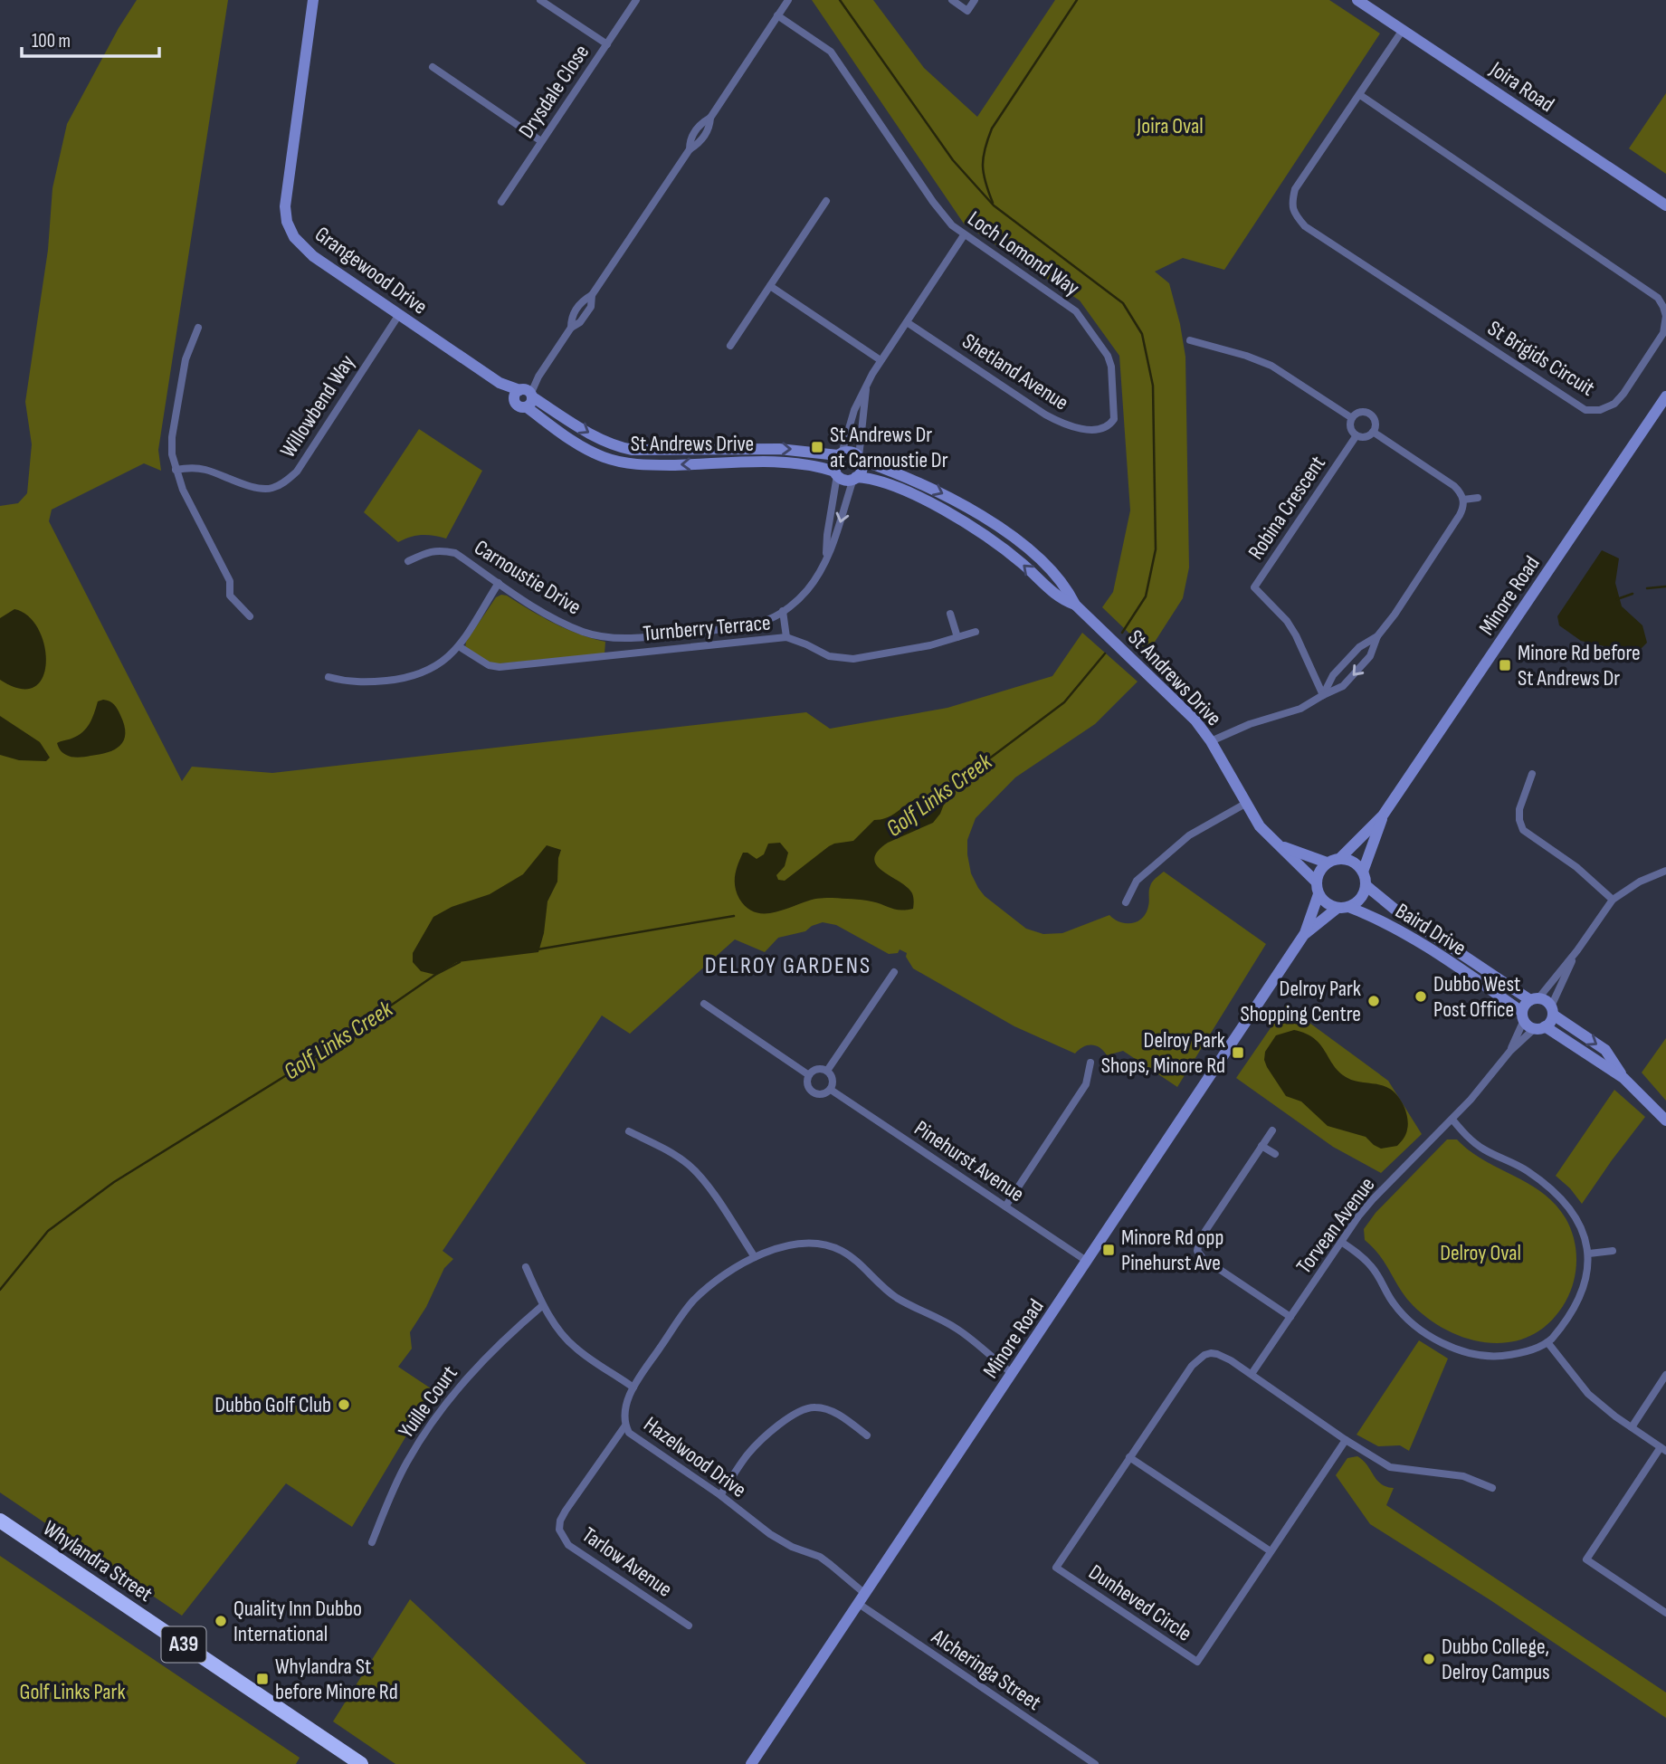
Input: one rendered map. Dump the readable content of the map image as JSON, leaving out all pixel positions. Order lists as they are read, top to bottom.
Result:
{
  "streets": {
    "highway": ["Whylandra Street", "A39"],
    "street": [
      "Joira Road",
      "Drysdale Close",
      "Loch Lomond Way",
      "Grangewood Drive",
      "St Brigids Circuit",
      "Shetland Avenue",
      "Willowbend Way",
      "St Andrews Drive",
      "Robina Crescent",
      "Carnoustie Drive",
      "Minore Road",
      "Turnberry Terrace",
      "Baird Drive",
      "Pinehurst Avenue",
      "Torvean Avenue",
      "Yuille Court",
      "Hazelwood Drive",
      "Tarlow Avenue",
      "Dunheved Circle",
      "Alcheringa Street"
    ]
  },
  "crossings": [
    ["Joira Road", "St Brigids Circuit"],
    ["Loch Lomond Way", "Shetland Avenue"],
    ["Grangewood Drive", "Willowbend Way"],
    ["Grangewood Drive", "St Andrews Drive"],
    ["St Andrews Drive", "Carnoustie Drive"],
    ["St Andrews Drive", "Minore Road"],
    ["St Andrews Drive", "Baird Drive"],
    ["Minore Road", "Baird Drive"],
    ["Minore Road", "Pinehurst Avenue"],
    ["Minore Road", "Hazelwood Drive"],
    ["Minore Road", "Alcheringa Street"],
    ["Baird Drive", "Torvean Avenue"],
    ["Torvean Avenue", "Dunheved Circle"],
    ["Hazelwood Drive", "Tarlow Avenue"],
    ["Hazelwood Drive", "Alcheringa Street"]
  ],
  "districts": ["DELROY GARDENS"],
  "water": ["Golf Links Creek"],
  "parks": ["Joira Oval", "Delroy Oval", "Golf Links Park"],
  "places": {
    "transit": [
      "St Andrews Dr at Carnoustie Dr",
      "Minore Rd before St Andrews Dr",
      "Delroy Park Shops, Minore Rd",
      "Minore Rd opp Pinehurst Ave",
      "Whylandra St before Minore Rd"
    ],
    "other": [
      "Dubbo West Post Office",
      "Delroy Park Shopping Centre",
      "Dubbo Golf Club",
      "Quality Inn Dubbo International",
      "Dubbo College, Delroy Campus"
    ]
  },
  "scale_bar": "100 m"
}
